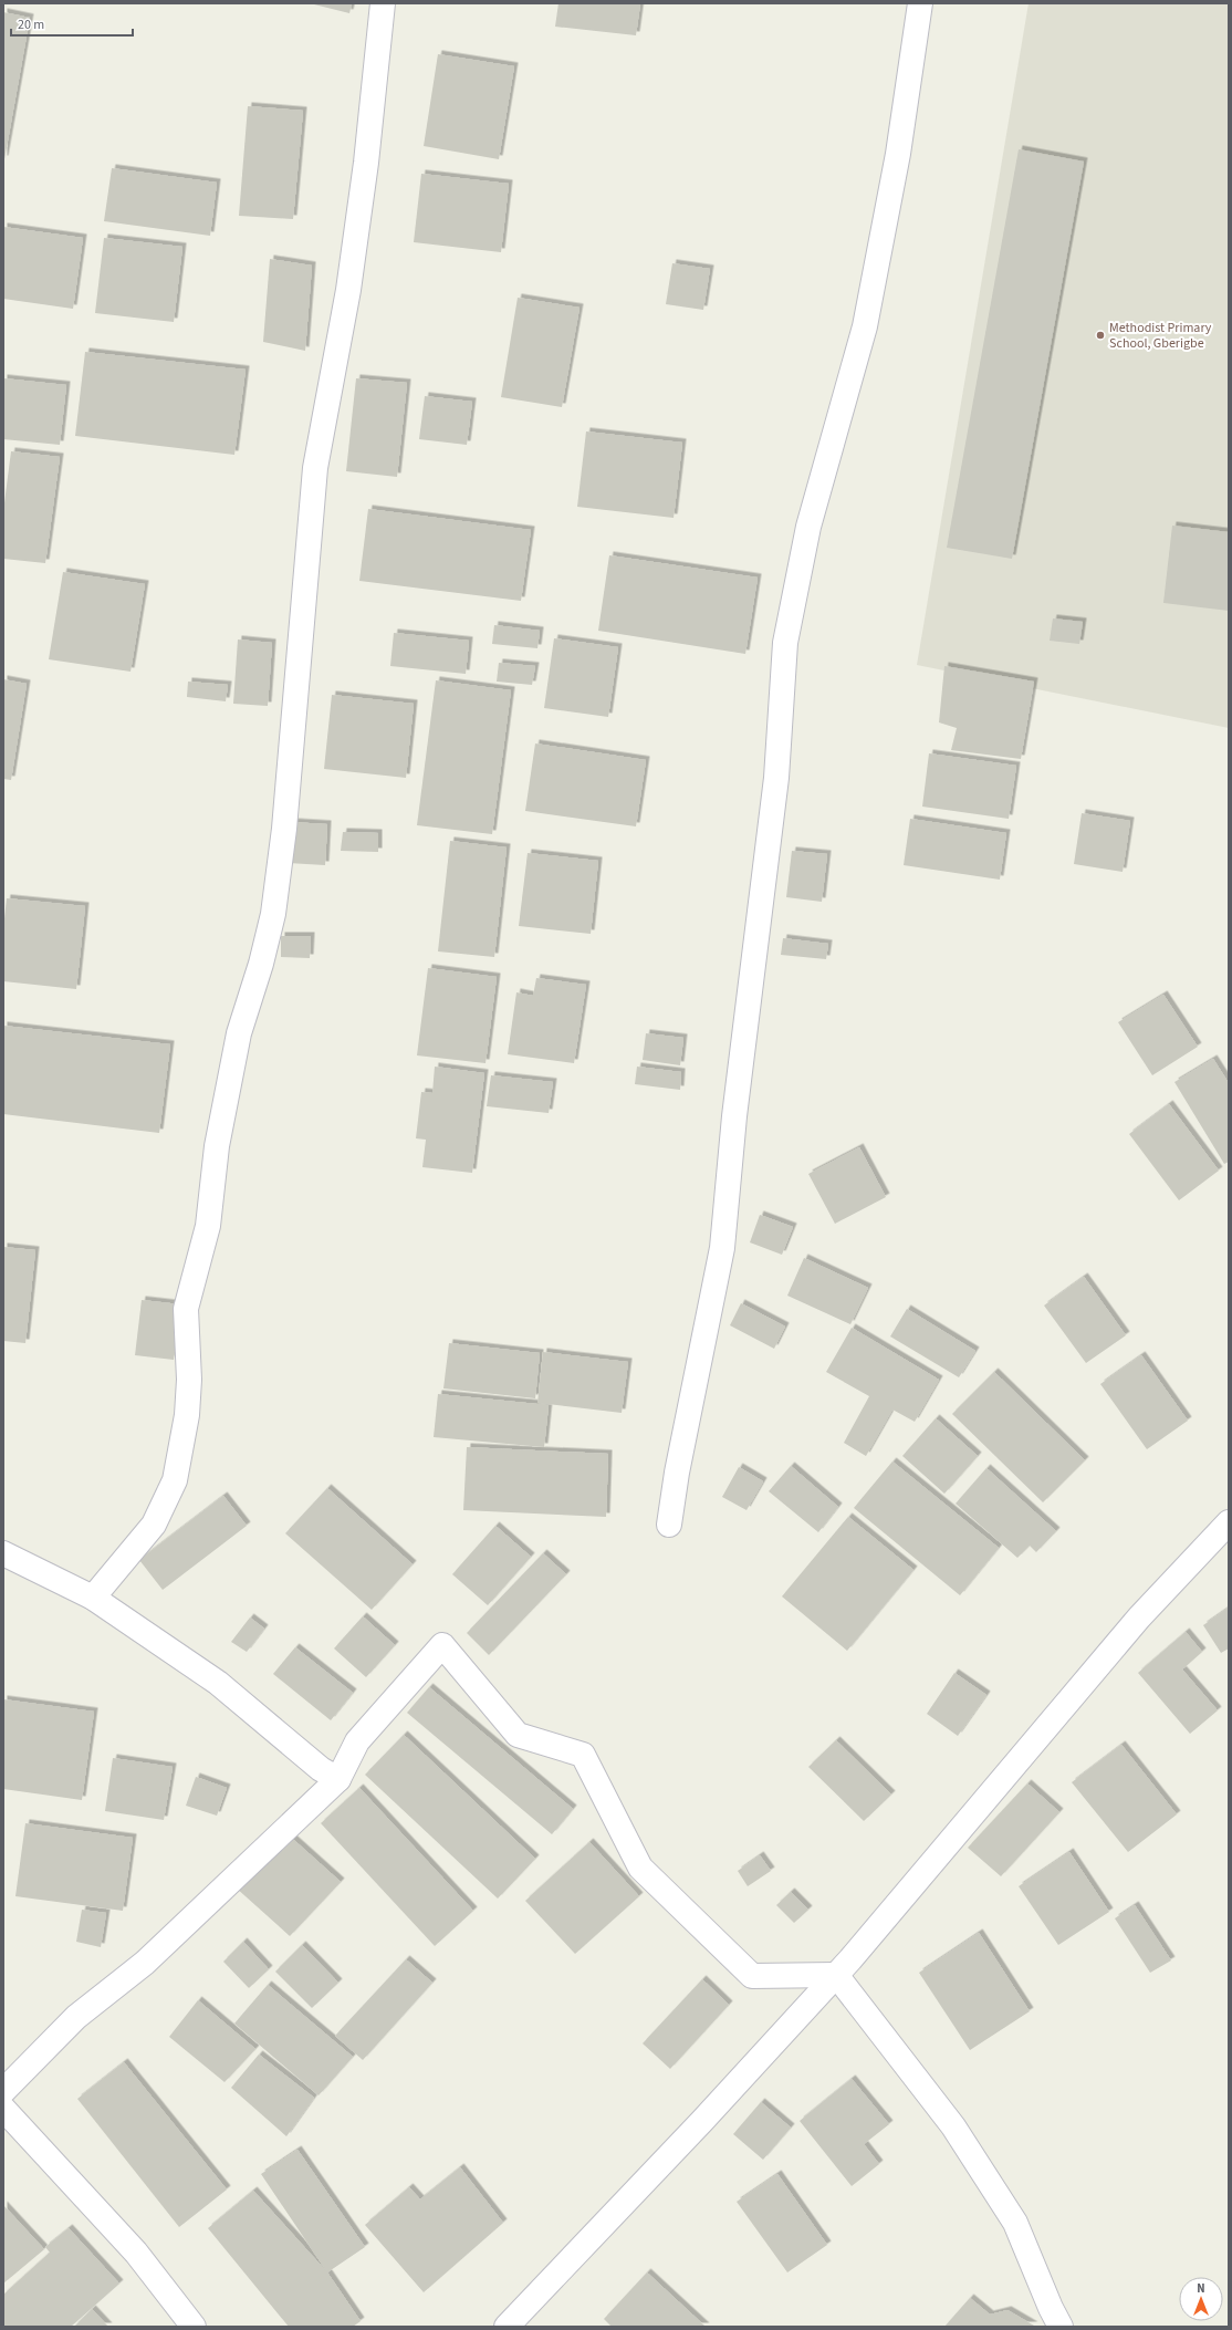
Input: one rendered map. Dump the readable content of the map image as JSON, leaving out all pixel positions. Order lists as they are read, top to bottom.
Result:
{
  "places": ["Methodist Primary School, Gberigbe"],
  "scale_bar": "20 m",
  "north": "top"
}
